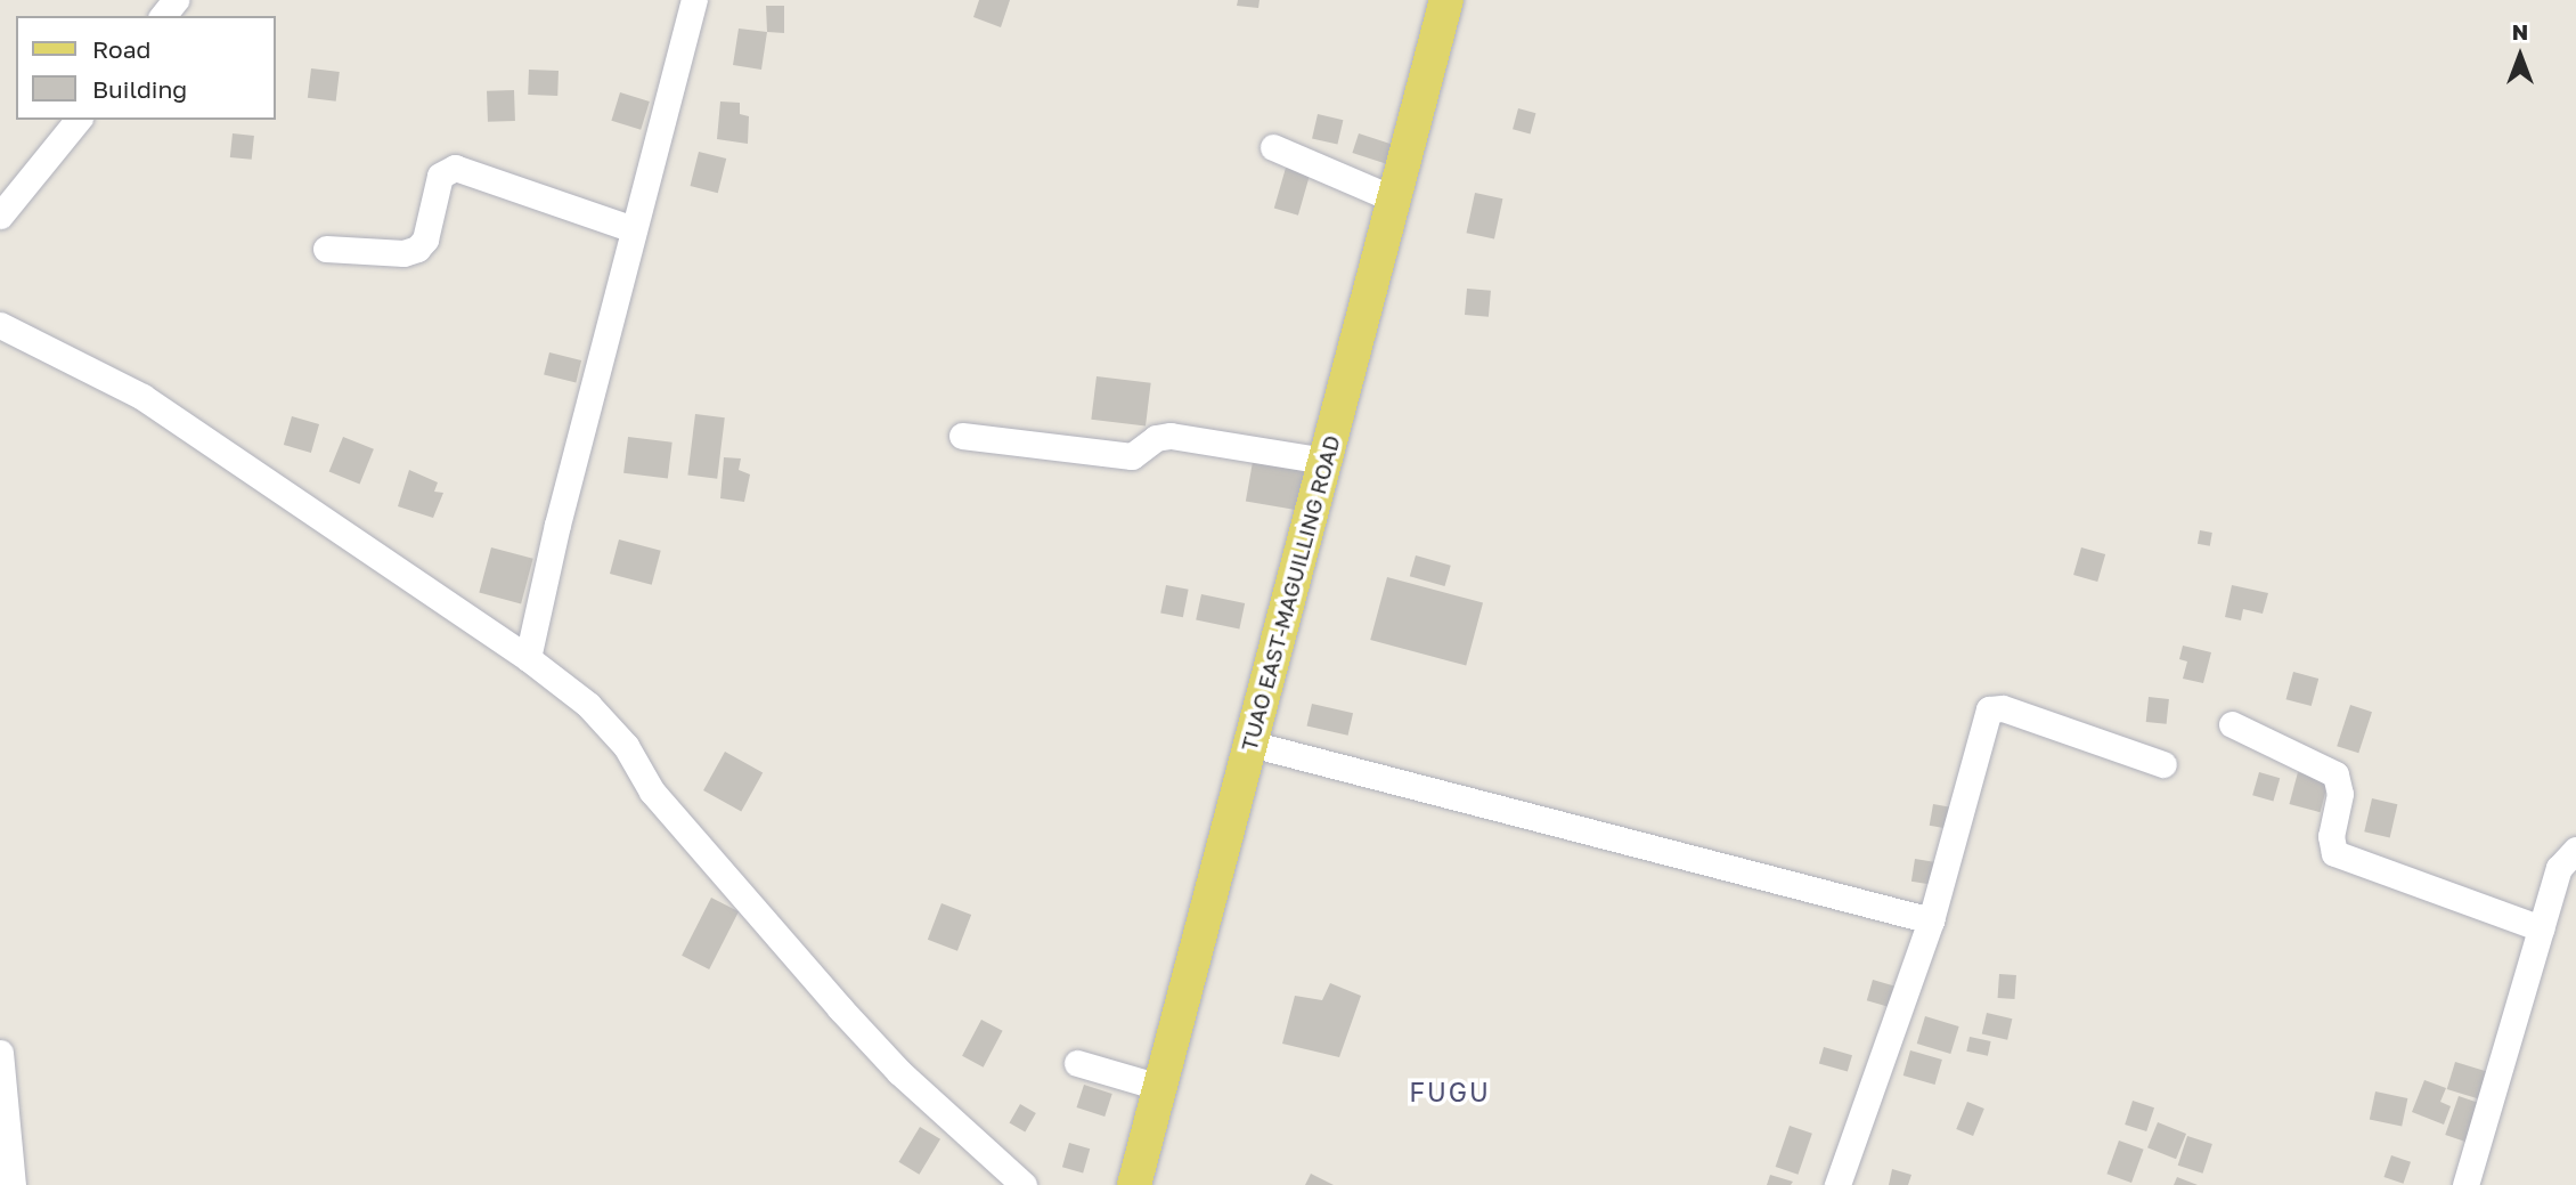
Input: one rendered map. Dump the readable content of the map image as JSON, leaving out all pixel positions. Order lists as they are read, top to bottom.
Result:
{
  "streets": {
    "main road": ["TUAO EAST-MAGUILLING ROAD"]
  },
  "districts": ["FUGU"],
  "legend": ["Road", "Building"],
  "north": "top"
}
